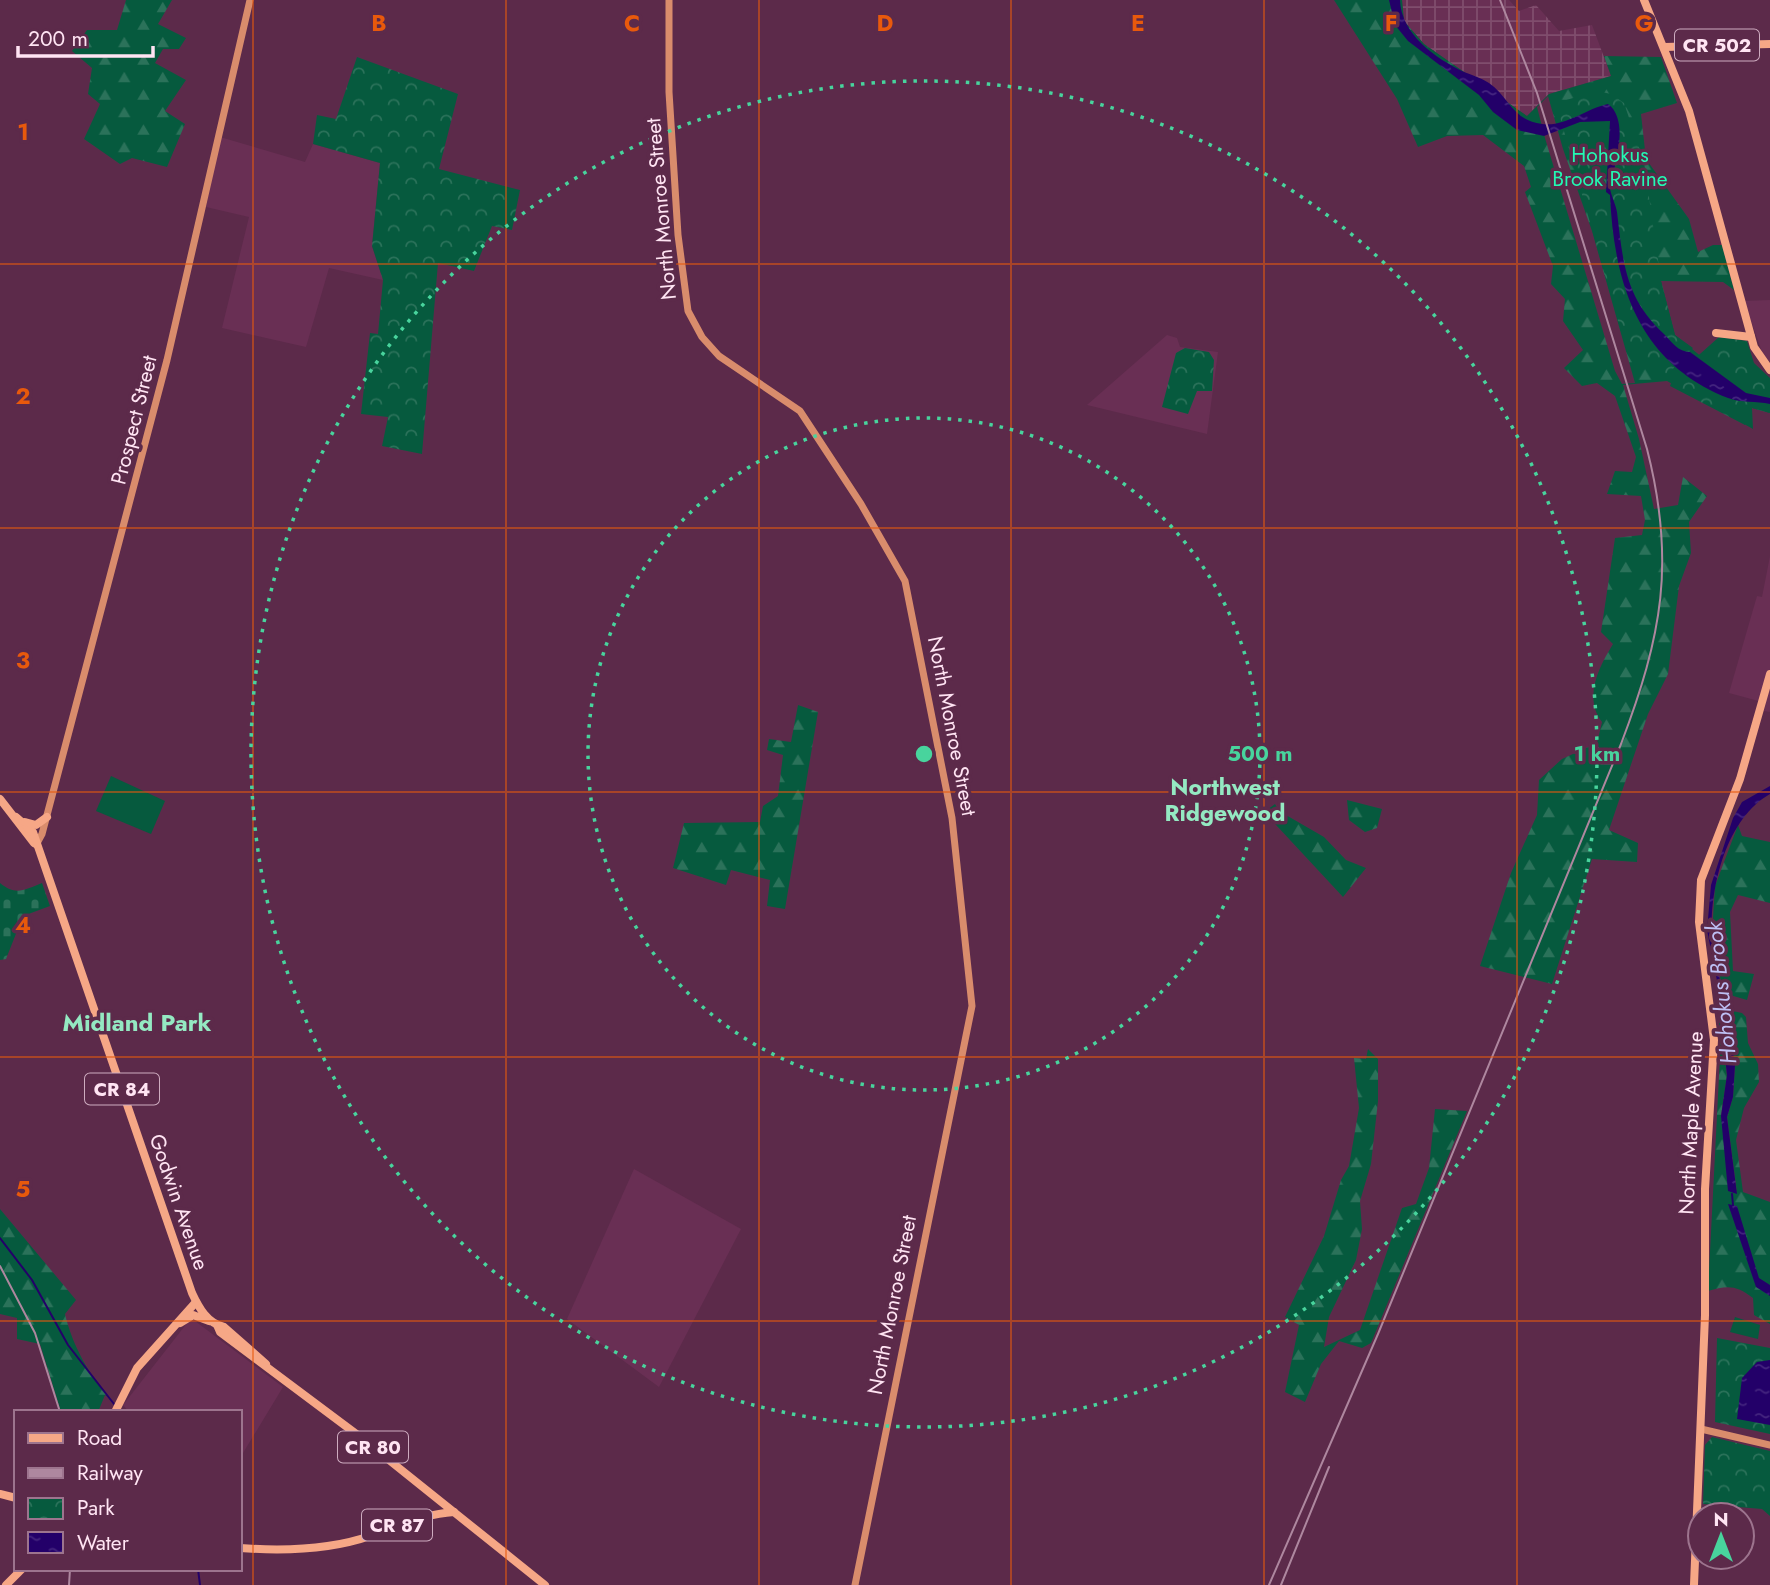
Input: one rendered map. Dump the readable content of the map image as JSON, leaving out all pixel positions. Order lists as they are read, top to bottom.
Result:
{
  "streets": {
    "main road": [
      "CR 502",
      "North Monroe Street",
      "Prospect Street",
      "CR 84",
      "North Maple Avenue",
      "Godwin Avenue",
      "CR 80",
      "CR 87"
    ]
  },
  "crossings": [
    ["Prospect Street", "Godwin Avenue"],
    ["Godwin Avenue", "CR 87"]
  ],
  "districts": ["Northwest Ridgewood", "Midland Park"],
  "water": ["Hohokus Brook"],
  "parks": ["Hohokus Brook Ravine"],
  "legend": [
    "Road",
    "Railway",
    "Park",
    "Water"
  ],
  "scale_bar": "200 m",
  "north": "top",
  "grid": {
    "columns": [
      "B",
      "C",
      "D",
      "E",
      "F",
      "G"
    ],
    "rows": [
      "1",
      "2",
      "3",
      "4",
      "5"
    ]
  },
  "rings": ["500 m", "1 km"]
}
